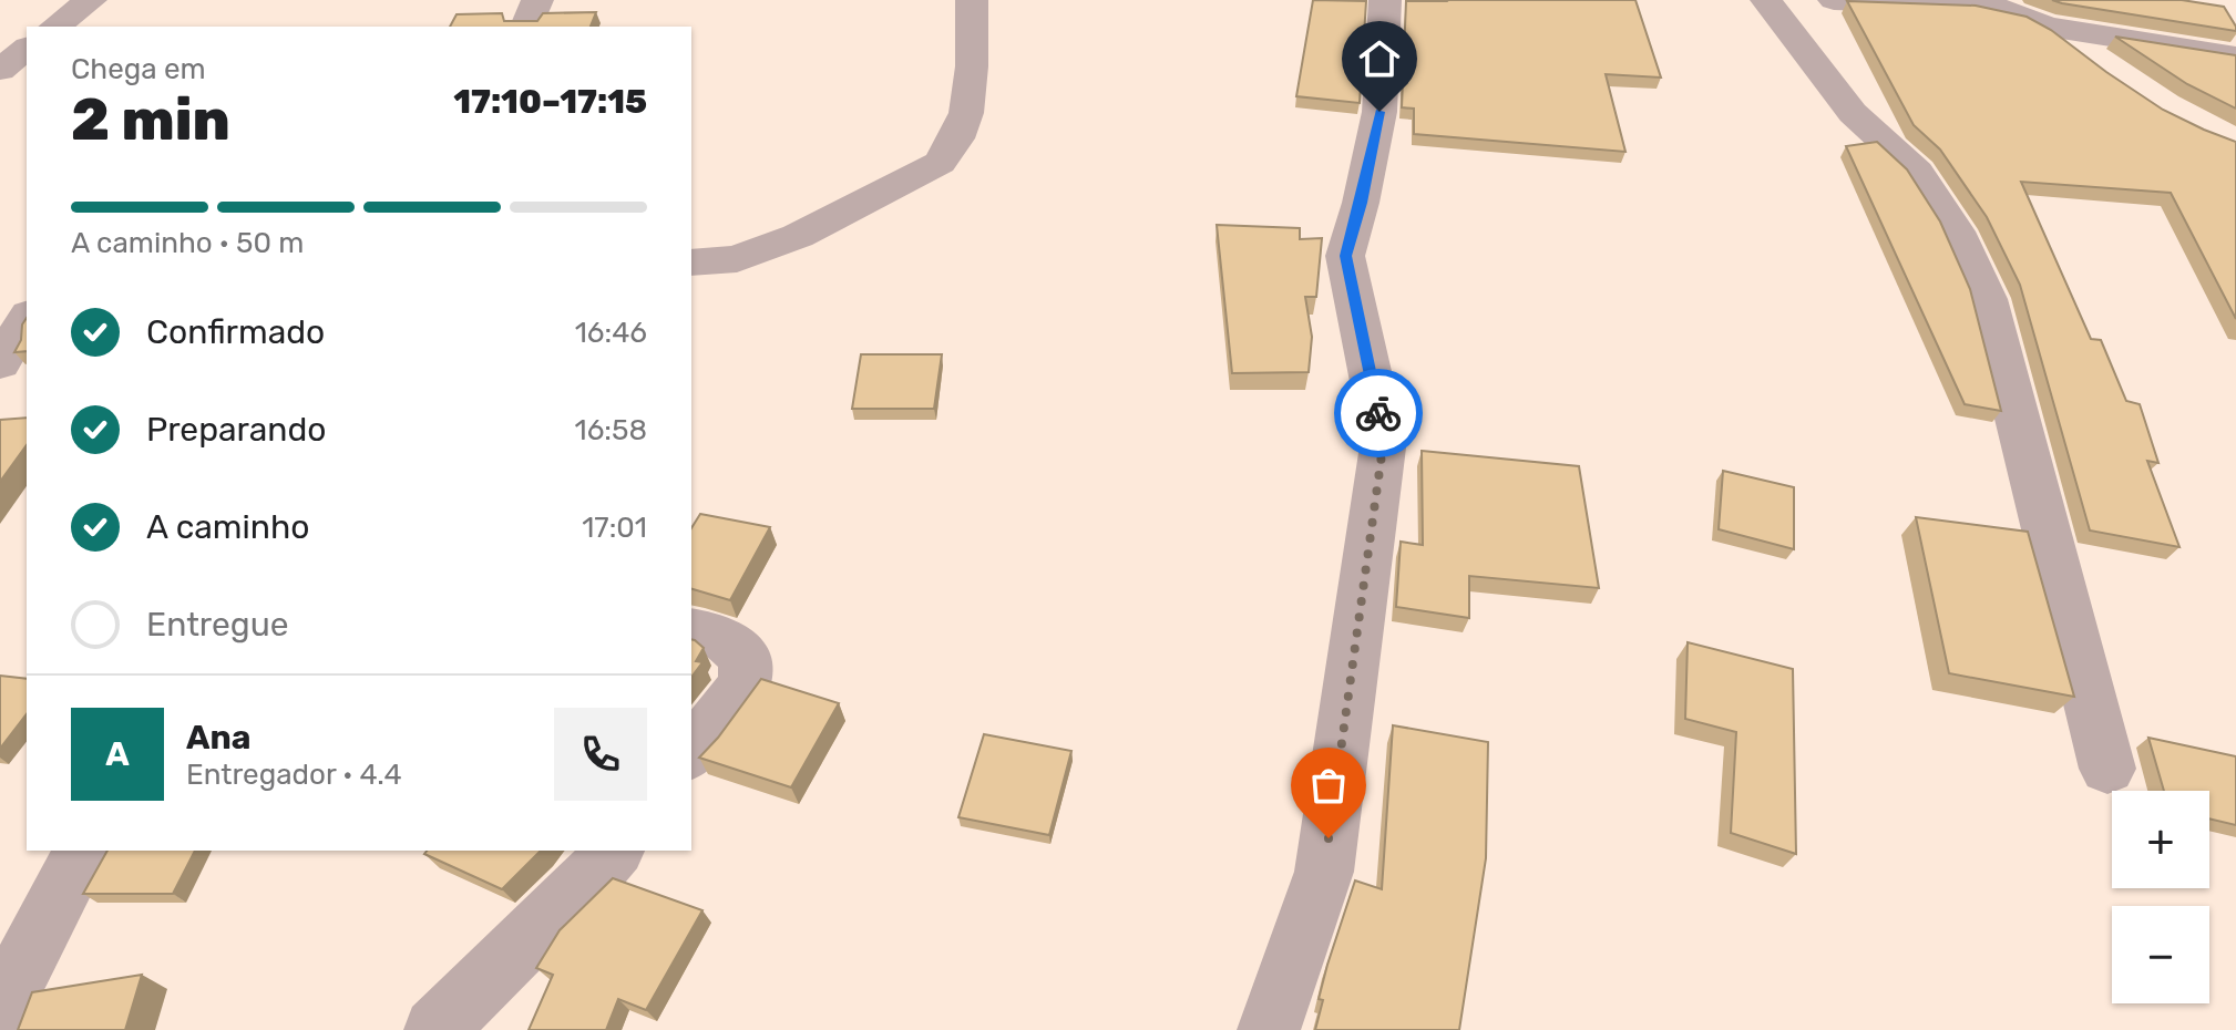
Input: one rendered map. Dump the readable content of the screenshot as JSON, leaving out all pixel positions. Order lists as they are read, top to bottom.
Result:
{
  "page": {
    "heading": ["2 min", "Chega em", "17:10–17:15"],
    "panel": ["Ana", "Entregador · 4.4"],
    "bar": "A caminho · 50 m",
    "list": [
      ["Confirmado", "16:46"],
      ["Preparando", "16:58"],
      ["A caminho", "17:01"],
      "Entregue"
    ],
    "round": "A",
    "map_buttons": ["+", "−"]
  }
}
